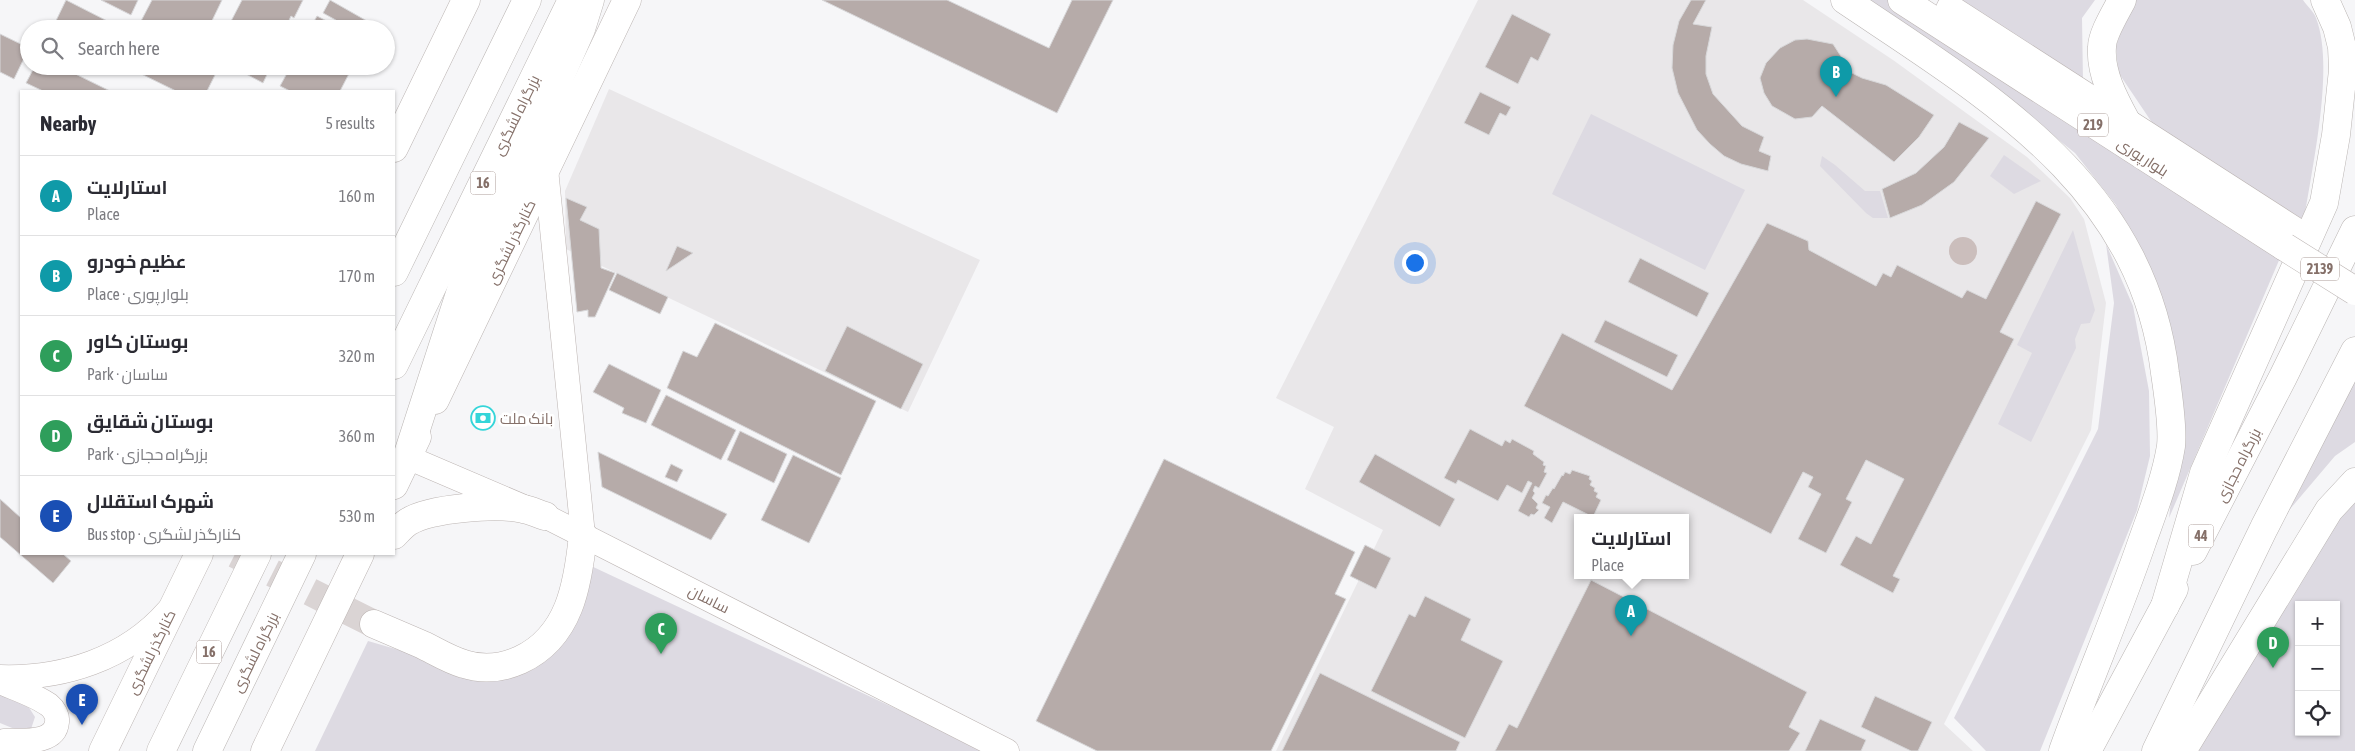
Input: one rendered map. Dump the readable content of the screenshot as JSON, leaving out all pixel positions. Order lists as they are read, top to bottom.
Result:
{
  "streets": {
    "main road": [
      "بزرگراه لشگری",
      "219",
      "بلوار پوری",
      "16",
      "کنارگذر لشگری",
      "2139",
      "بزرگراه حجازی",
      "44"
    ],
    "street": ["ساسان"]
  },
  "crossings": [
    ["بلوار پوری", "2139"],
    ["کنارگذر لشگری", "ساسان"]
  ],
  "places": {
    "bank": ["بانک ملت"]
  },
  "page": {
    "search": "Search here",
    "pins": [
      "B",
      "A",
      "C",
      "D",
      "E"
    ],
    "heading": ["Nearby", "5 results"],
    "list": [
      {
        "mark": "A",
        "name": "استارلایت",
        "note": "Place",
        "value": "160 m"
      },
      {
        "mark": "B",
        "name": "عظیم خودرو",
        "note": "Place · بلوار پوری",
        "value": "170 m"
      },
      {
        "mark": "C",
        "name": "بوستان کاور",
        "note": "Park · ساسان",
        "value": "320 m"
      },
      {
        "mark": "D",
        "name": "بوستان شقایق",
        "note": "Park · بزرگراه حجازی",
        "value": "360 m"
      },
      {
        "mark": "E",
        "name": "شهرک استقلال",
        "note": "Bus stop · کنارگذر لشگری",
        "value": "530 m"
      }
    ],
    "popup": ["استارلایت", "Place"],
    "map_buttons": ["+", "−"]
  }
}
